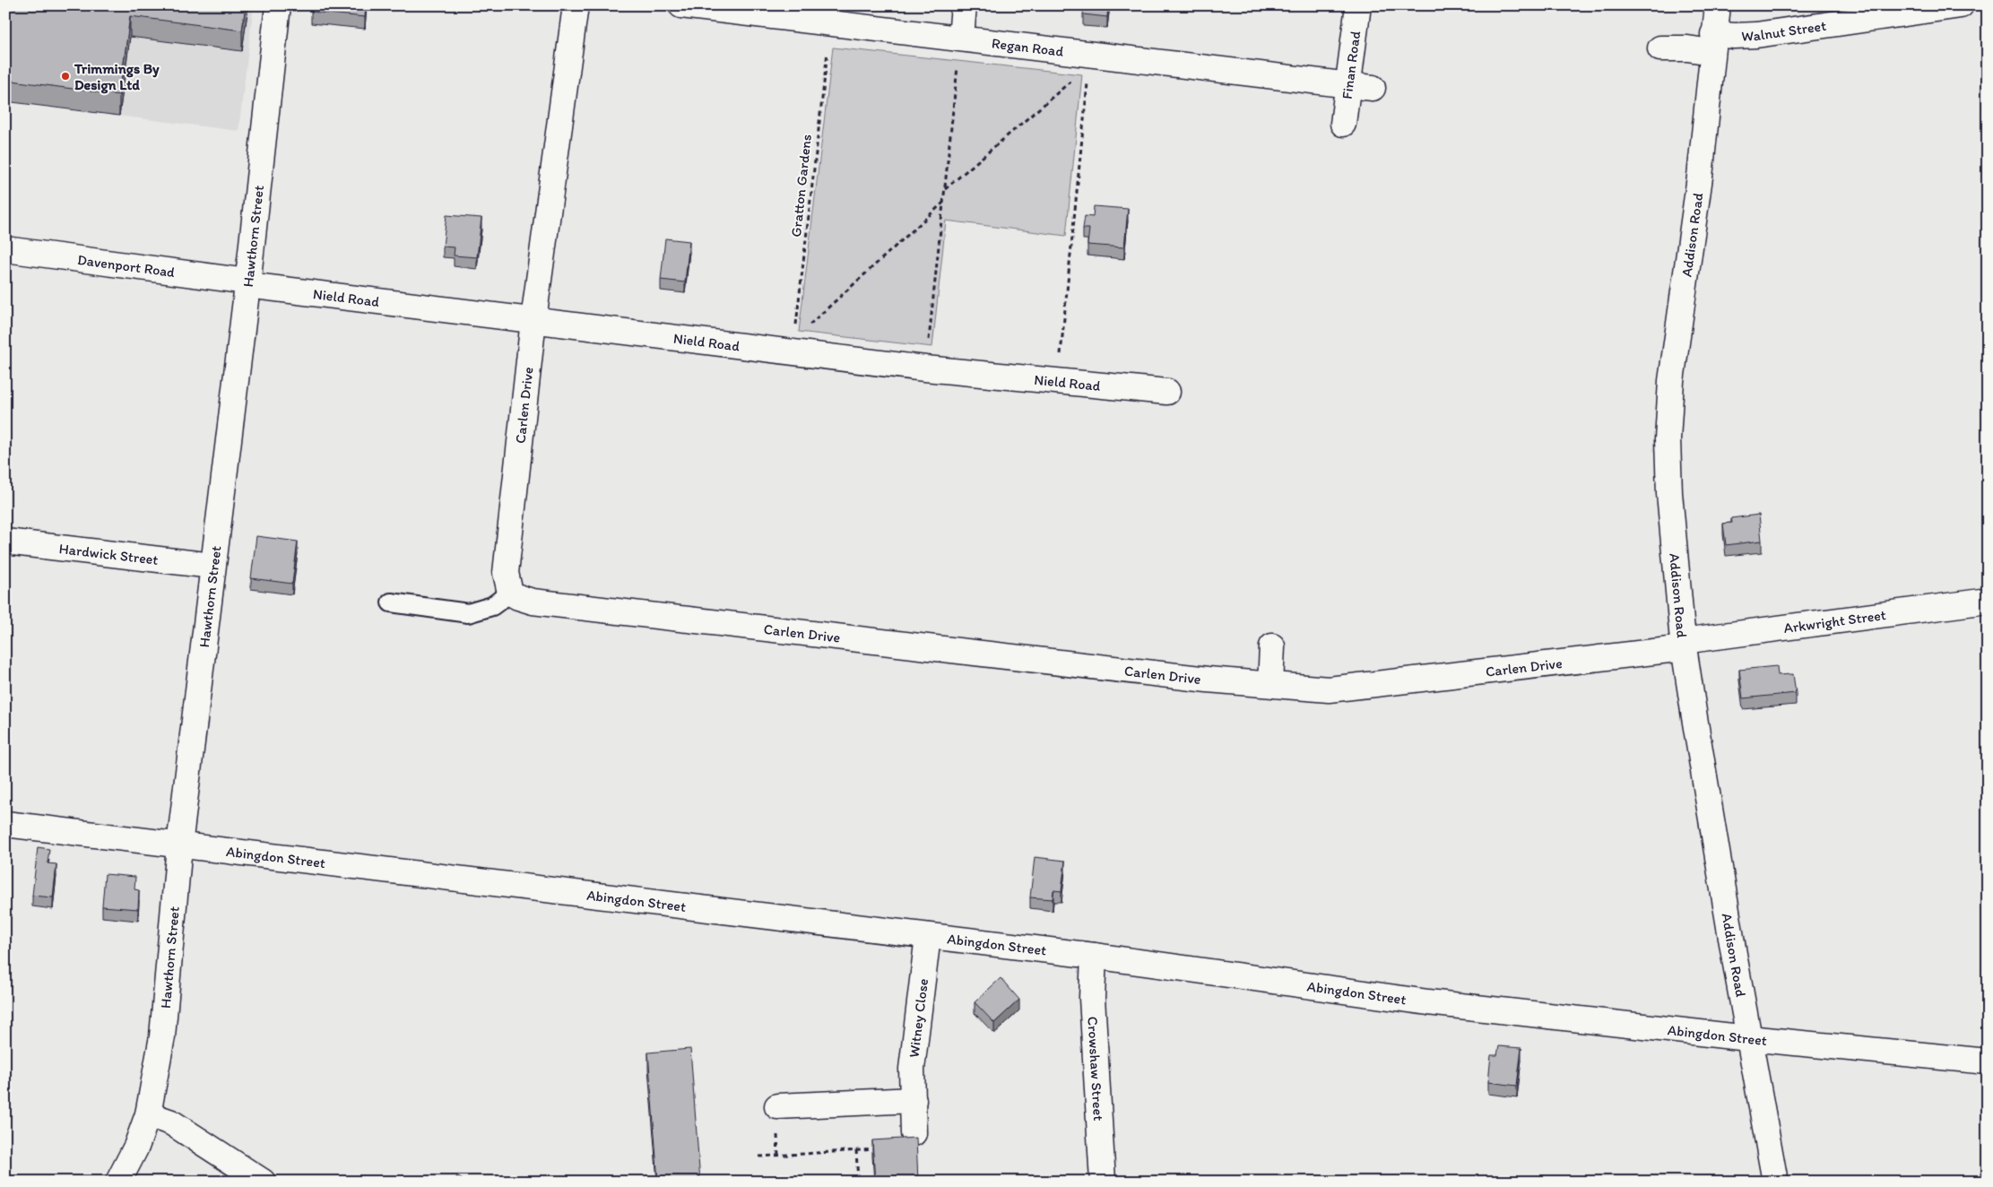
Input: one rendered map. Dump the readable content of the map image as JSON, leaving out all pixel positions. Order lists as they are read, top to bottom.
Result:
{
  "streets": {
    "street": [
      "Walnut Street",
      "Regan Road",
      "Finan Road",
      "Addison Road",
      "Hawthorn Street",
      "Davenport Road",
      "Nield Road",
      "Carlen Drive",
      "Hardwick Street",
      "Arkwright Street",
      "Abingdon Street",
      "Witney Close",
      "Crowshaw Street"
    ],
    "path": ["Gratton Gardens"]
  },
  "crossings": [
    ["Walnut Street", "Addison Road"],
    ["Regan Road", "Finan Road"],
    ["Regan Road", "Gratton Gardens"],
    ["Gratton Gardens", "Nield Road"],
    ["Addison Road", "Carlen Drive"],
    ["Addison Road", "Arkwright Street"],
    ["Addison Road", "Abingdon Street"],
    ["Hawthorn Street", "Davenport Road"],
    ["Hawthorn Street", "Nield Road"],
    ["Hawthorn Street", "Hardwick Street"],
    ["Hawthorn Street", "Abingdon Street"],
    ["Davenport Road", "Nield Road"],
    ["Nield Road", "Carlen Drive"],
    ["Carlen Drive", "Arkwright Street"],
    ["Abingdon Street", "Witney Close"],
    ["Abingdon Street", "Crowshaw Street"]
  ],
  "places": ["Trimmings By Design Ltd"]
}
